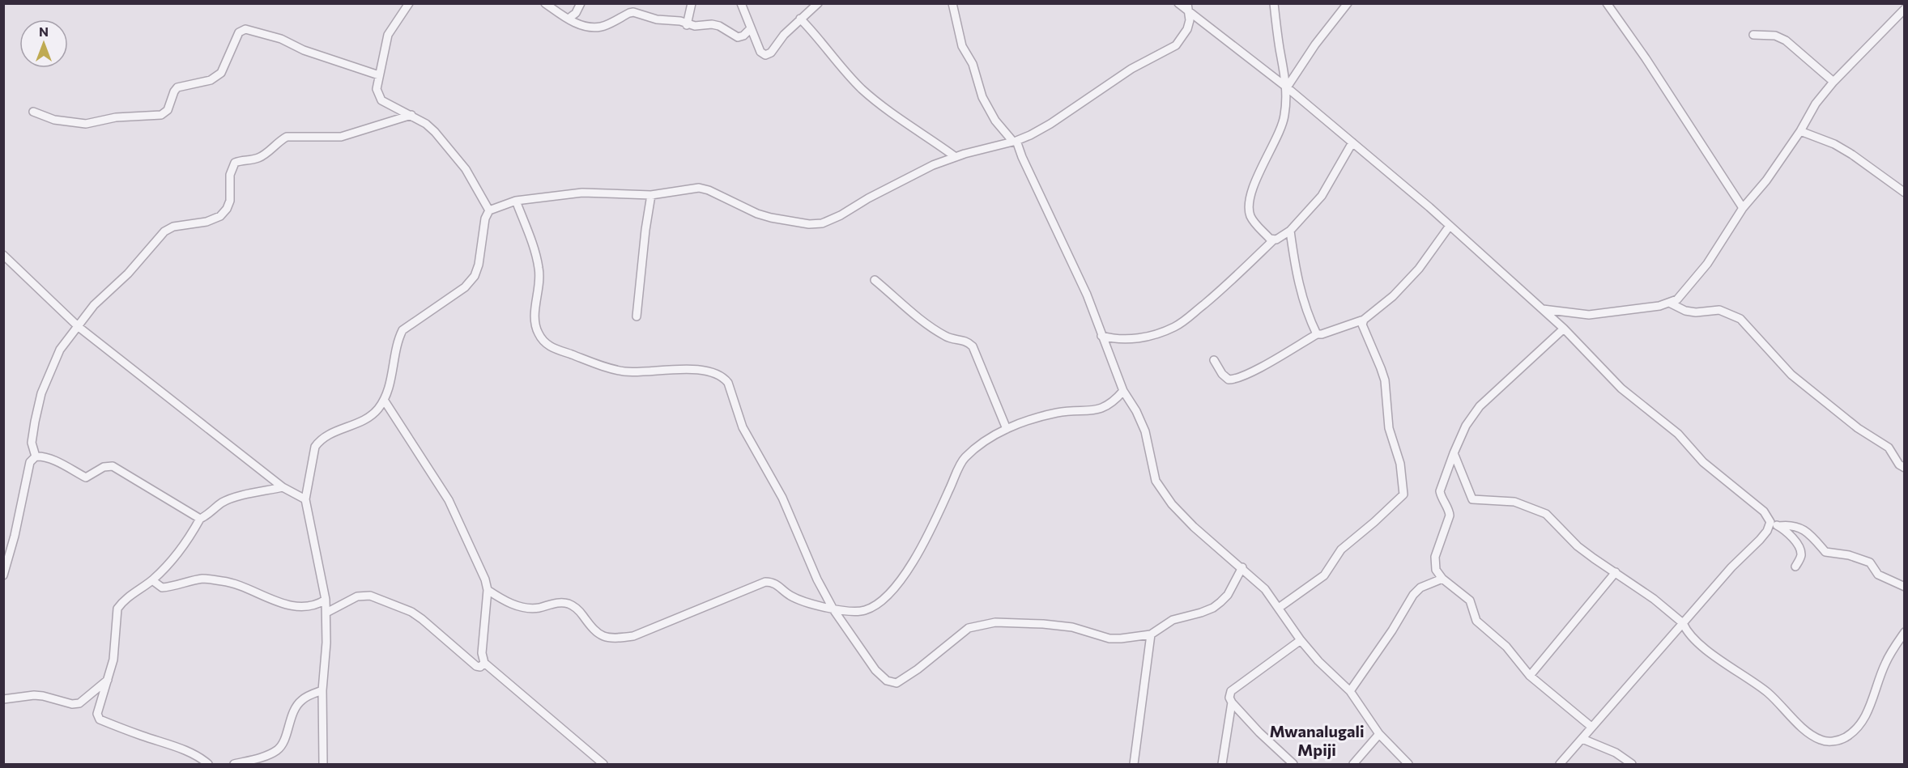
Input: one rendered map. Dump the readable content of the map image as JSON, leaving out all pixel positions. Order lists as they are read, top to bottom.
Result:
{
  "districts": ["Mwanalugali Mpiji"],
  "north": "top"
}
